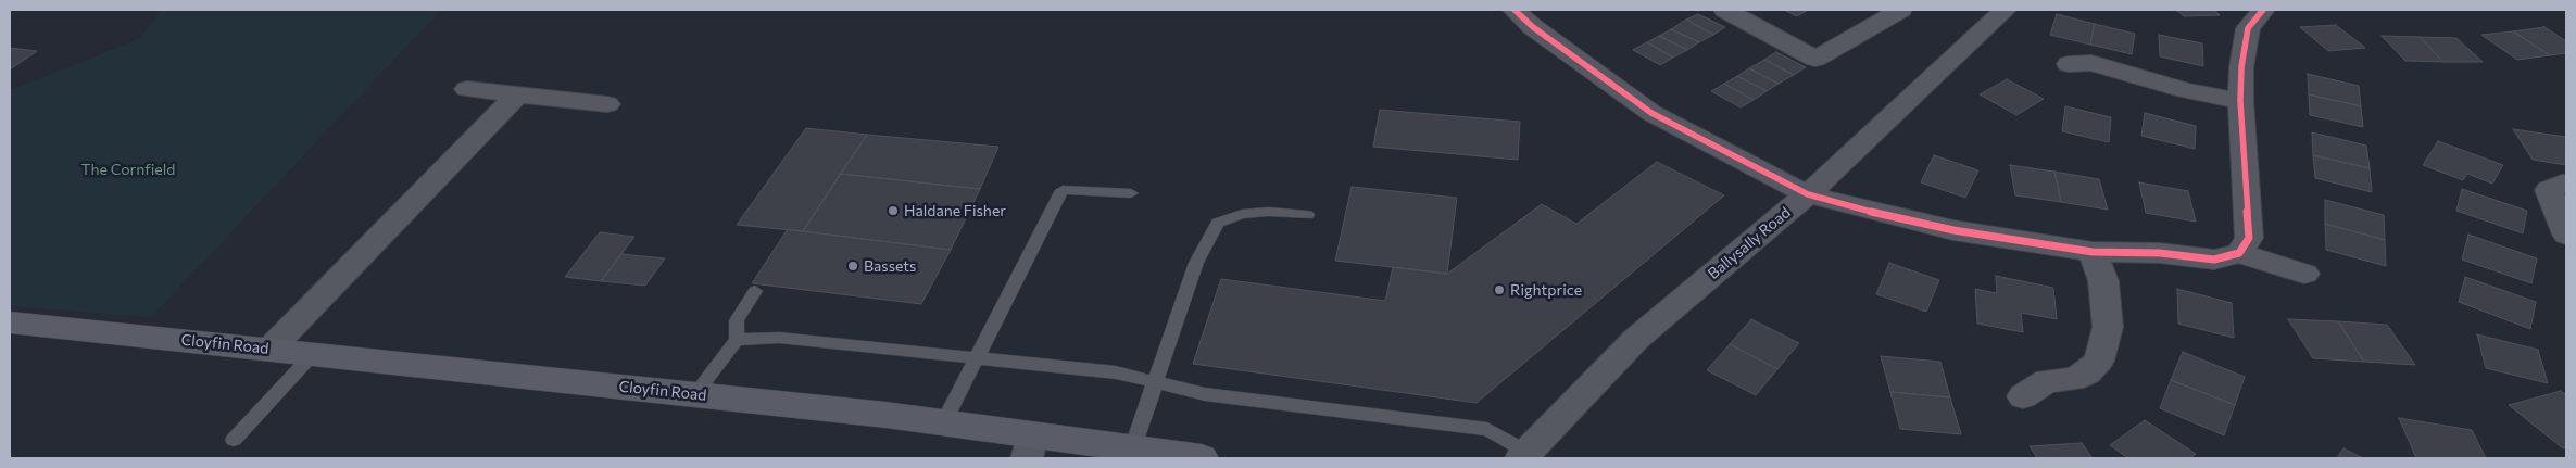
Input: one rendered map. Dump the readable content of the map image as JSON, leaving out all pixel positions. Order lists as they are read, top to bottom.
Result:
{
  "streets": {
    "main road": ["Cloyfin Road"],
    "street": ["Ballysally Road"]
  },
  "parks": ["The Cornfield"],
  "places": ["Haldane Fisher", "Bassets", "Rightprice"]
}
